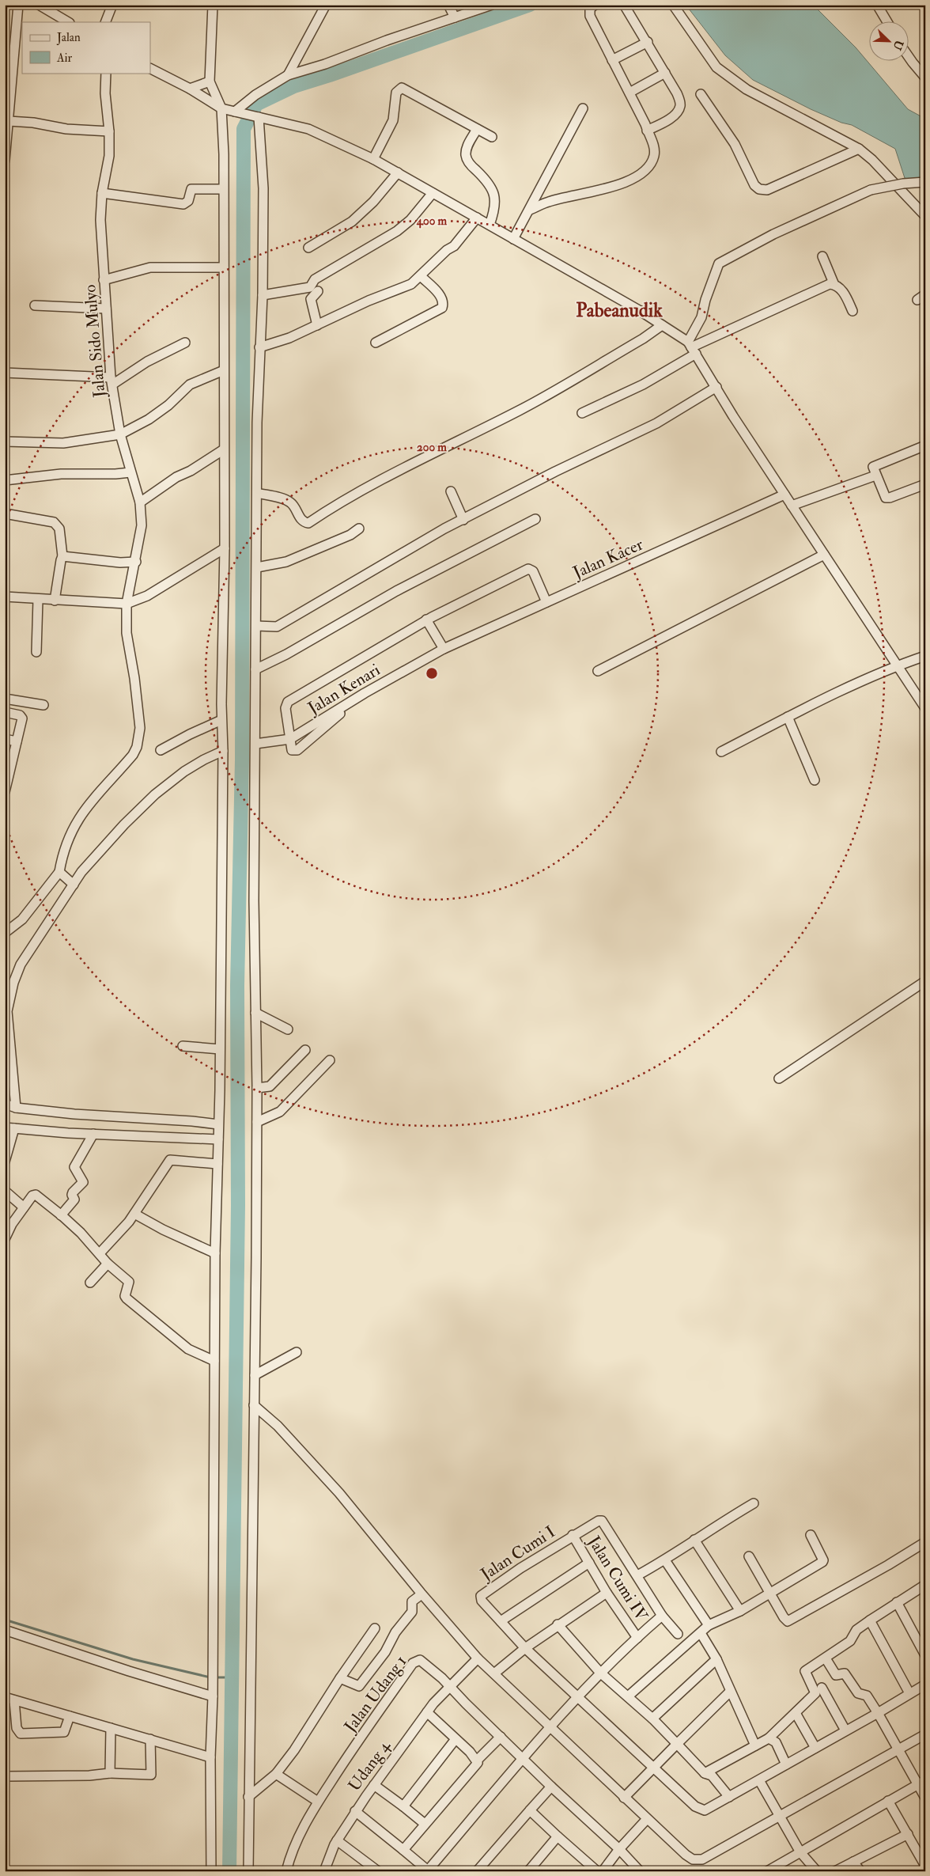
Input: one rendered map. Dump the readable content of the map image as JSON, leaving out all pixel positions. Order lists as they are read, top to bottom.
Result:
{
  "streets": {
    "street": [
      "Jalan Sido Mulyo",
      "Jalan Kacer",
      "Jalan Kenari",
      "Jalan Cumi I",
      "Jalan Cumi IV",
      "Jalan Udang 1",
      "Udang 4"
    ]
  },
  "crossings": [
    ["Jalan Kacer", "Jalan Kenari"],
    ["Jalan Cumi I", "Jalan Cumi IV"],
    ["Jalan Udang 1", "Udang 4"]
  ],
  "districts": ["Pabeanudik"],
  "legend": ["Jalan", "Air"],
  "north": "bottom right",
  "rings": ["400 m", "200 m"]
}
